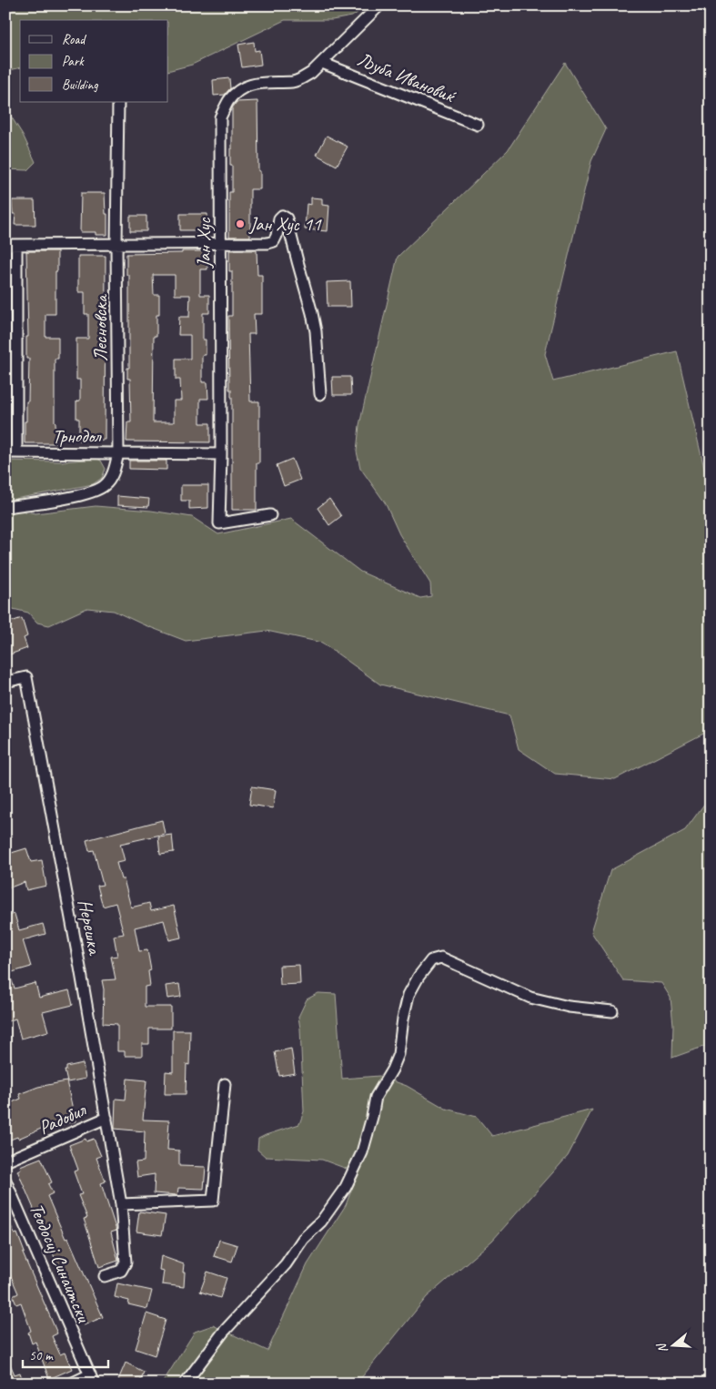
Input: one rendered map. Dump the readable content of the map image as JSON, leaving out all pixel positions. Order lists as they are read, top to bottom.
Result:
{
  "streets": {
    "street": [
      "Љуба Ивановиќ",
      "Јан Хус",
      "Лесновска",
      "Трнодол",
      "Нерешка",
      "Радобил",
      "Теодосиј Синаитски"
    ]
  },
  "crossings": [
    ["Љуба Ивановиќ", "Јан Хус"],
    ["Лесновска", "Трнодол"],
    ["Нерешка", "Радобил"]
  ],
  "places": ["Јан Хус 11"],
  "legend": ["Road", "Park", "Building"],
  "scale_bar": "50 m",
  "north": "left"
}
